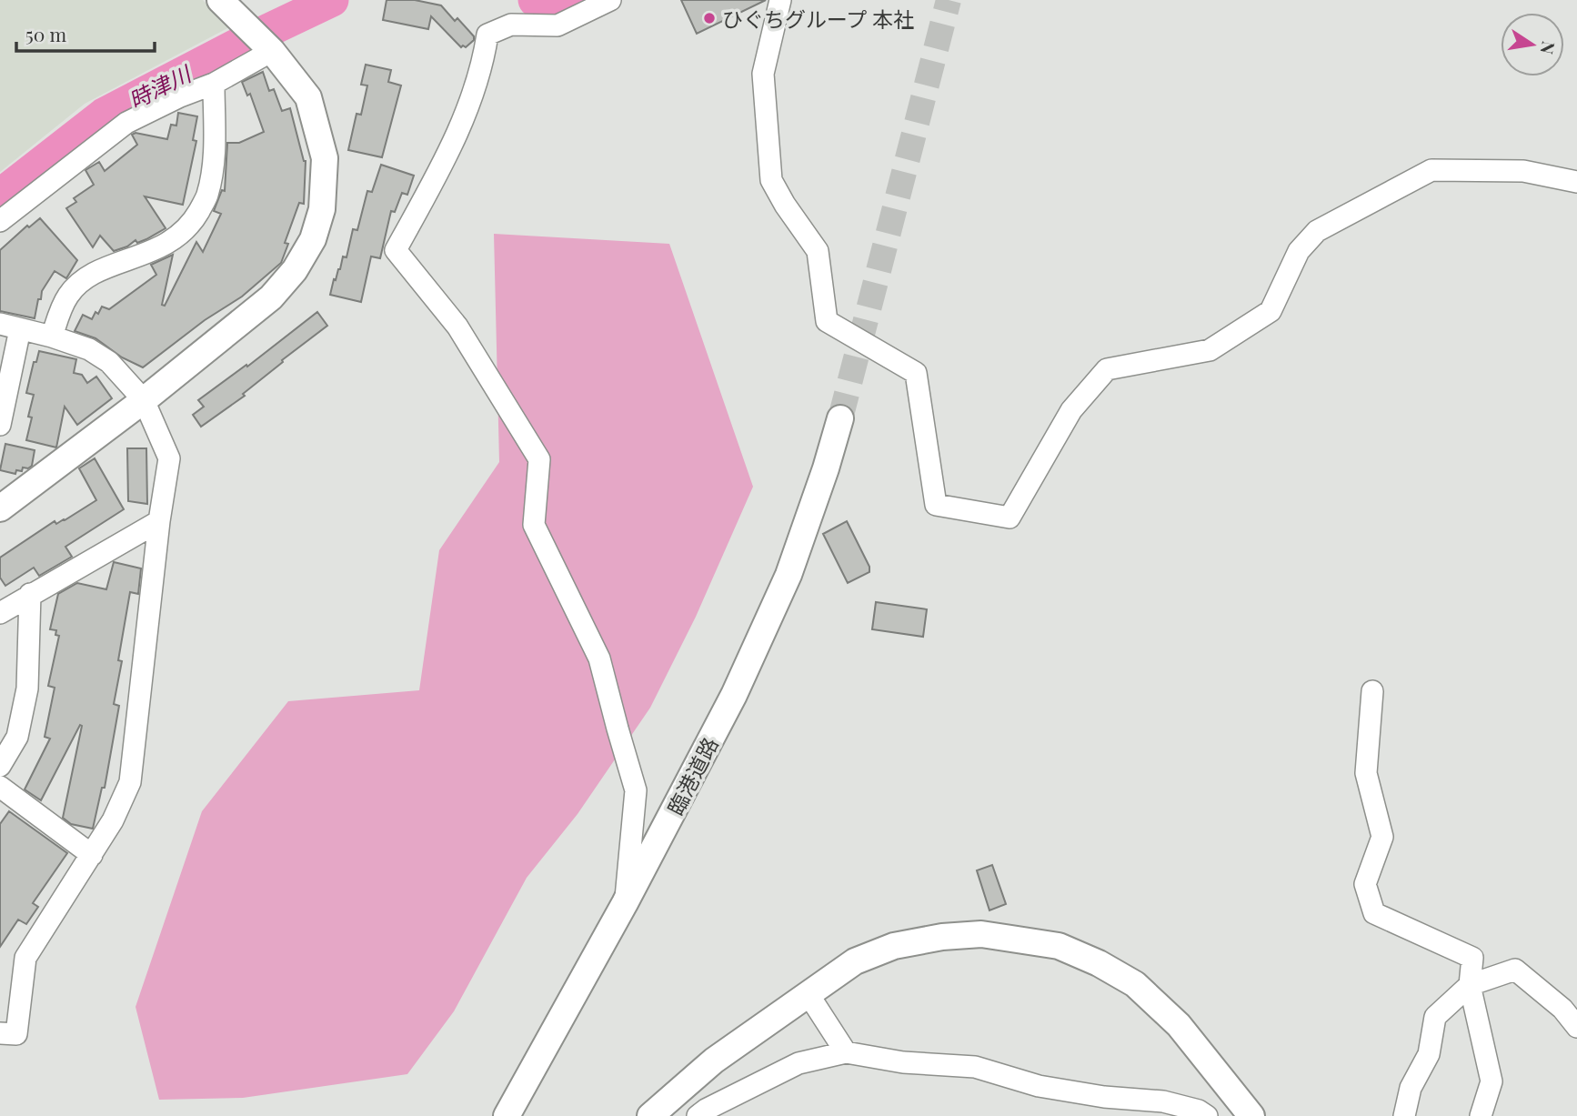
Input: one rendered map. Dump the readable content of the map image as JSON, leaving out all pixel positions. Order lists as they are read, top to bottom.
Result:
{
  "streets": {
    "street": ["臨港道路"]
  },
  "water": ["時津川"],
  "places": ["ひぐちグループ 本社"],
  "scale_bar": "50 m",
  "north": "right"
}
